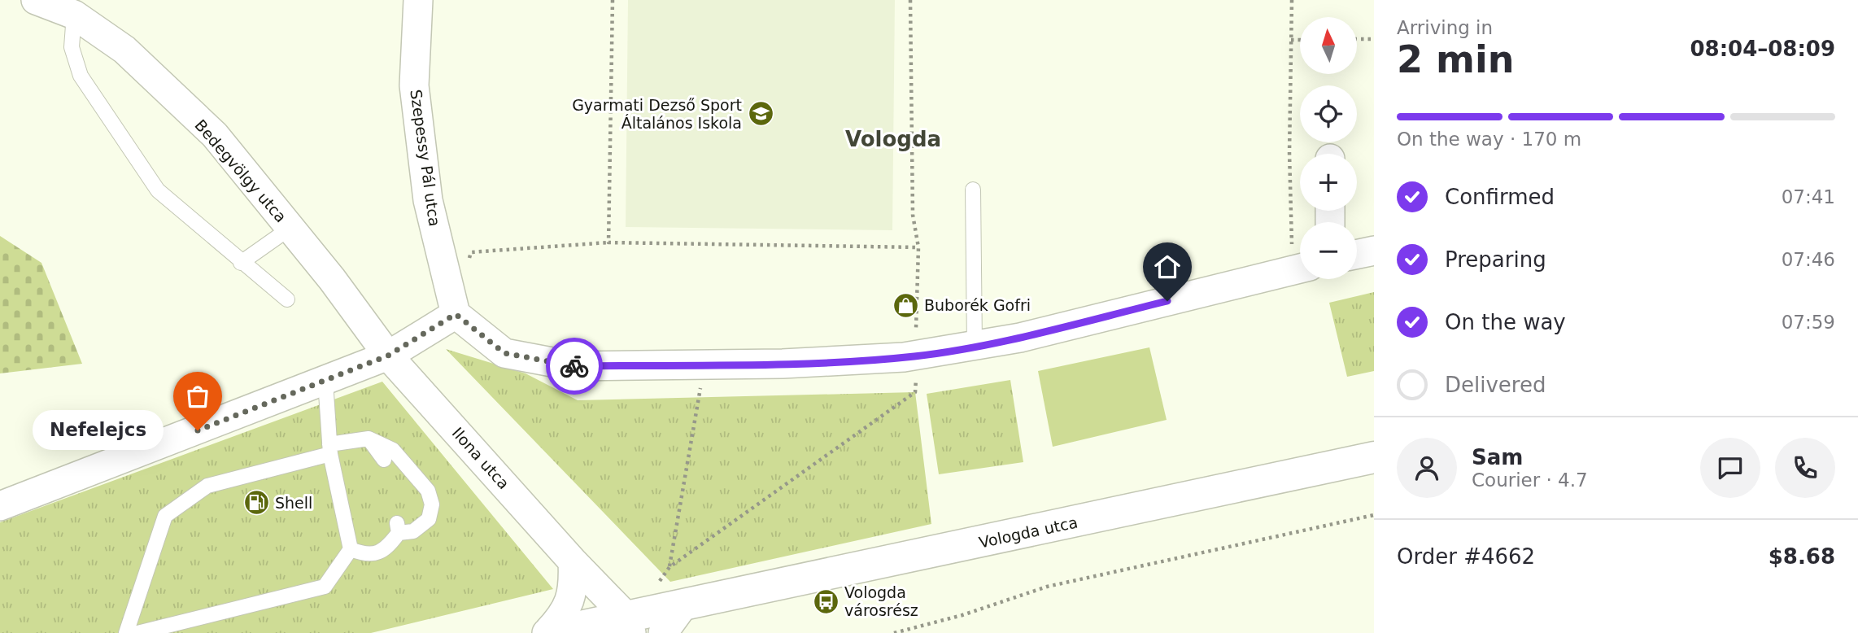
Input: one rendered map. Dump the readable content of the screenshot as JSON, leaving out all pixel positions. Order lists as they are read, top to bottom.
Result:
{
  "streets": {
    "street": [
      "Szepessy Pál utca",
      "Bedegvölgy utca",
      "Ilona utca",
      "Vologda utca"
    ]
  },
  "crossings": [
    ["Bedegvölgy utca", "Ilona utca"],
    ["Ilona utca", "Vologda utca"]
  ],
  "districts": ["Vologda"],
  "places": {
    "school or university": ["Gyarmati Dezső Sport Általános Iskola"],
    "shop": ["Buborék Gofri"],
    "other": ["Nefelejcs"],
    "fuel station": ["Shell"],
    "bus stop": ["Vologda városrész"]
  },
  "north": "top",
  "page": {
    "heading": ["2 min", "Arriving in", "08:04–08:09"],
    "panel": [
      "Sam",
      "Courier · 4.7",
      "Order #4662",
      "$8.68"
    ],
    "map_buttons": ["+", "−"],
    "bar": "On the way · 170 m",
    "list": [
      ["Confirmed", "07:41"],
      ["Preparing", "07:46"],
      ["On the way", "07:59"],
      "Delivered"
    ],
    "bubble": "Nefelejcs"
  }
}
